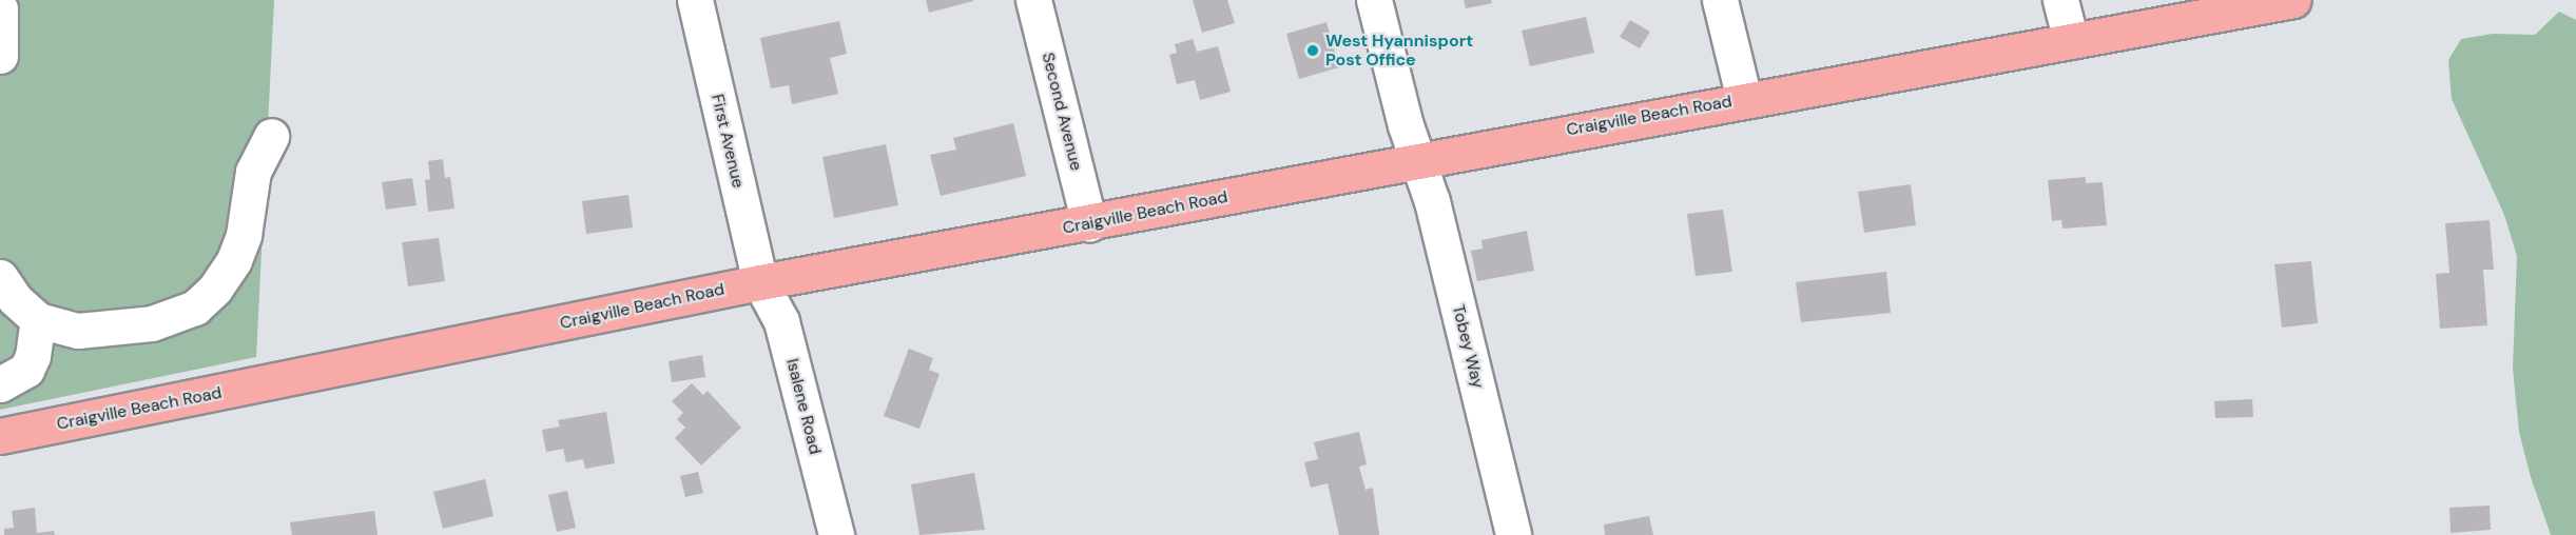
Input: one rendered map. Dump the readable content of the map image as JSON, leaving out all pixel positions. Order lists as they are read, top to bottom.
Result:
{
  "streets": {
    "main road": ["Craigville Beach Road"],
    "street": [
      "Second Avenue",
      "First Avenue",
      "Tobey Way",
      "Isalene Road"
    ]
  },
  "crossings": [
    ["Second Avenue", "Craigville Beach Road"],
    ["Craigville Beach Road", "First Avenue"],
    ["Craigville Beach Road", "Tobey Way"],
    ["Craigville Beach Road", "Isalene Road"],
    ["First Avenue", "Isalene Road"]
  ],
  "places": ["West Hyannisport Post Office"]
}
